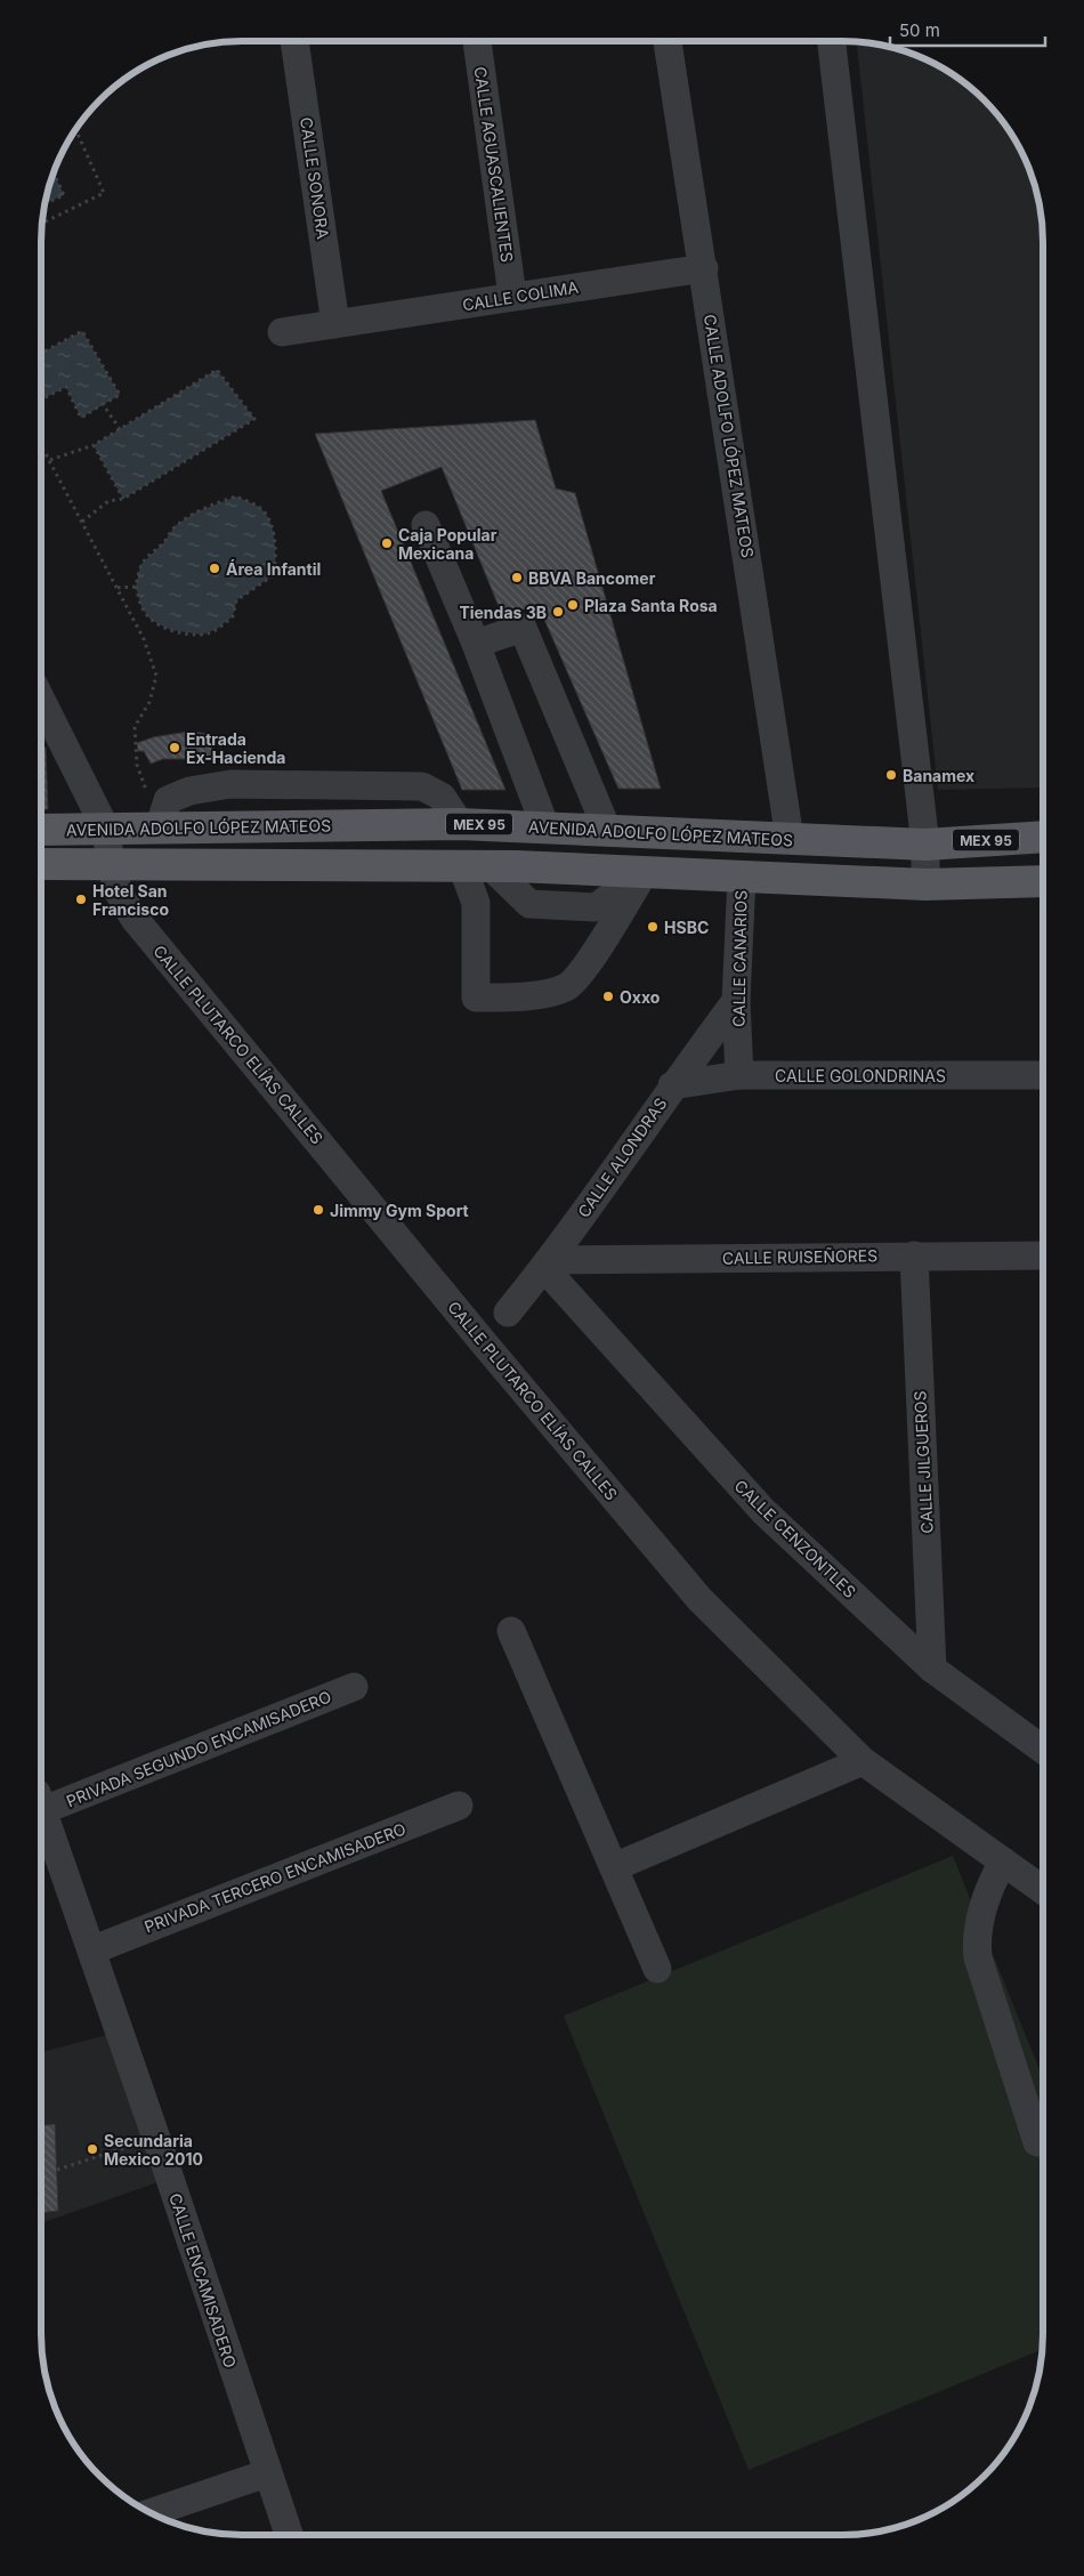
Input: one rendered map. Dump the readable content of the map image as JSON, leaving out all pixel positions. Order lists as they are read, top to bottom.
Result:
{
  "streets": {
    "main road": ["MEX 95", "AVENIDA ADOLFO LÓPEZ MATEOS"],
    "street": [
      "CALLE AGUASCALIENTES",
      "CALLE SONORA",
      "CALLE COLIMA",
      "CALLE ADOLFO LÓPEZ MATEOS",
      "CALLE CANARIOS",
      "CALLE PLUTARCO ELÍAS CALLES",
      "CALLE GOLONDRINAS",
      "CALLE ALONDRAS",
      "CALLE RUISEÑORES",
      "CALLE JILGUEROS",
      "CALLE CENZONTLES",
      "PRIVADA SEGUNDO ENCAMISADERO",
      "PRIVADA TERCERO ENCAMISADERO",
      "CALLE ENCAMISADERO"
    ]
  },
  "crossings": [
    ["CALLE AGUASCALIENTES", "CALLE COLIMA"],
    ["CALLE SONORA", "CALLE COLIMA"],
    ["CALLE COLIMA", "CALLE ADOLFO LÓPEZ MATEOS"],
    ["CALLE ADOLFO LÓPEZ MATEOS", "AVENIDA ADOLFO LÓPEZ MATEOS"],
    ["AVENIDA ADOLFO LÓPEZ MATEOS", "CALLE PLUTARCO ELÍAS CALLES"],
    ["CALLE CANARIOS", "CALLE GOLONDRINAS"],
    ["CALLE CANARIOS", "CALLE ALONDRAS"],
    ["CALLE GOLONDRINAS", "CALLE ALONDRAS"],
    ["CALLE ALONDRAS", "CALLE RUISEÑORES"],
    ["CALLE ALONDRAS", "CALLE CENZONTLES"],
    ["CALLE RUISEÑORES", "CALLE JILGUEROS"],
    ["CALLE RUISEÑORES", "CALLE CENZONTLES"],
    ["CALLE JILGUEROS", "CALLE CENZONTLES"],
    ["PRIVADA TERCERO ENCAMISADERO", "CALLE ENCAMISADERO"]
  ],
  "places": [
    "Caja Popular Mexicana",
    "Área Infantil",
    "BBVA Bancomer",
    "Plaza Santa Rosa",
    "Tiendas 3B",
    "Entrada Ex-Hacienda",
    "Banamex",
    "Hotel San Francisco",
    "HSBC",
    "Oxxo",
    "Jimmy Gym Sport",
    "Secundaria Mexico 2010"
  ],
  "scale_bar": "50 m"
}
